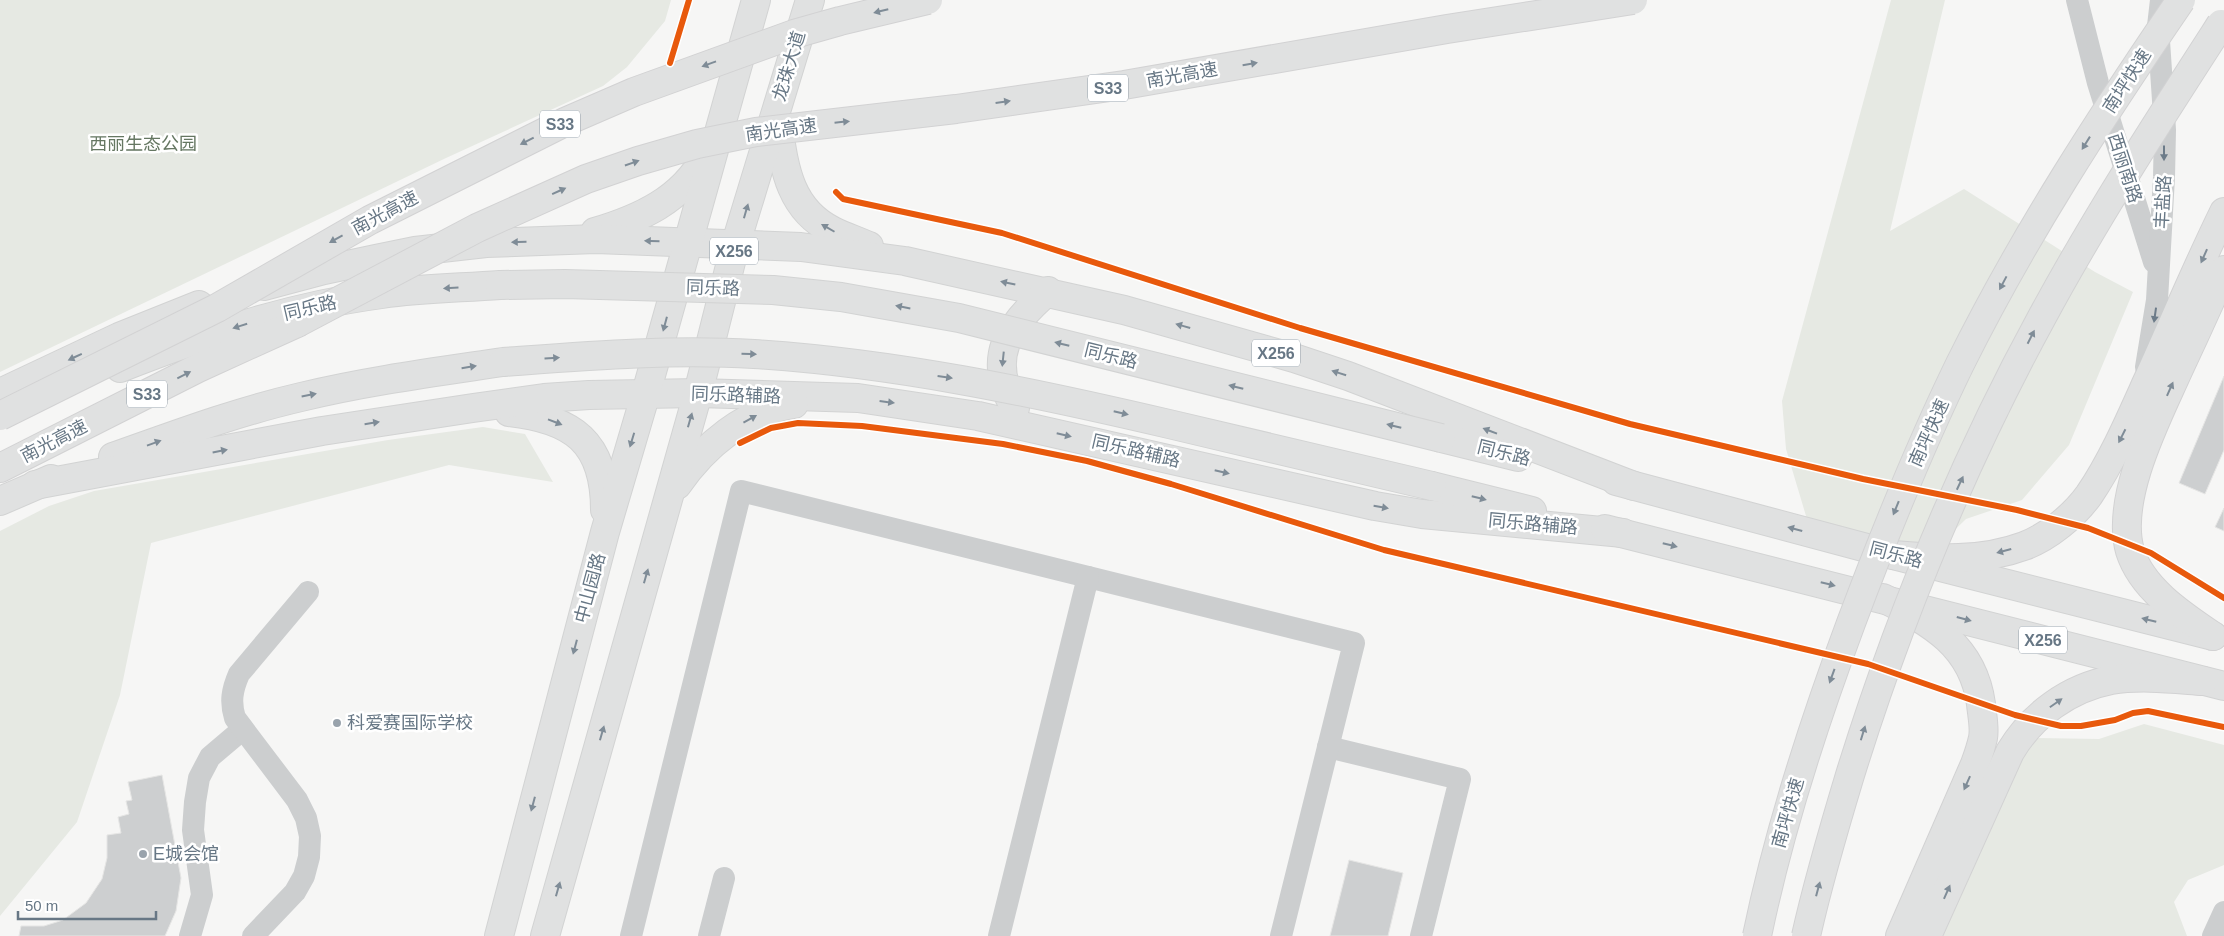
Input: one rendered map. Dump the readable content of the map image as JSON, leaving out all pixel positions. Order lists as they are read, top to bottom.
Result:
{
  "streets": {
    "main road": [
      "龙珠大道",
      "南光高速",
      "南坪快速",
      "S33",
      "X256",
      "同乐路",
      "同乐路辅路",
      "中山园路"
    ],
    "street": ["西丽南路", "丰盐路"]
  },
  "crossings": [
    ["龙珠大道", "X256"],
    ["龙珠大道", "同乐路辅路"],
    ["南光高速", "同乐路"],
    ["西丽南路", "丰盐路"],
    ["X256", "同乐路"],
    ["X256", "同乐路辅路"],
    ["X256", "中山园路"],
    ["同乐路辅路", "中山园路"]
  ],
  "one_way": ["丰盐路"],
  "parks": ["西丽生态公园"],
  "places": ["科爱赛国际学校", "E城会馆"],
  "scale_bar": "50 m"
}
